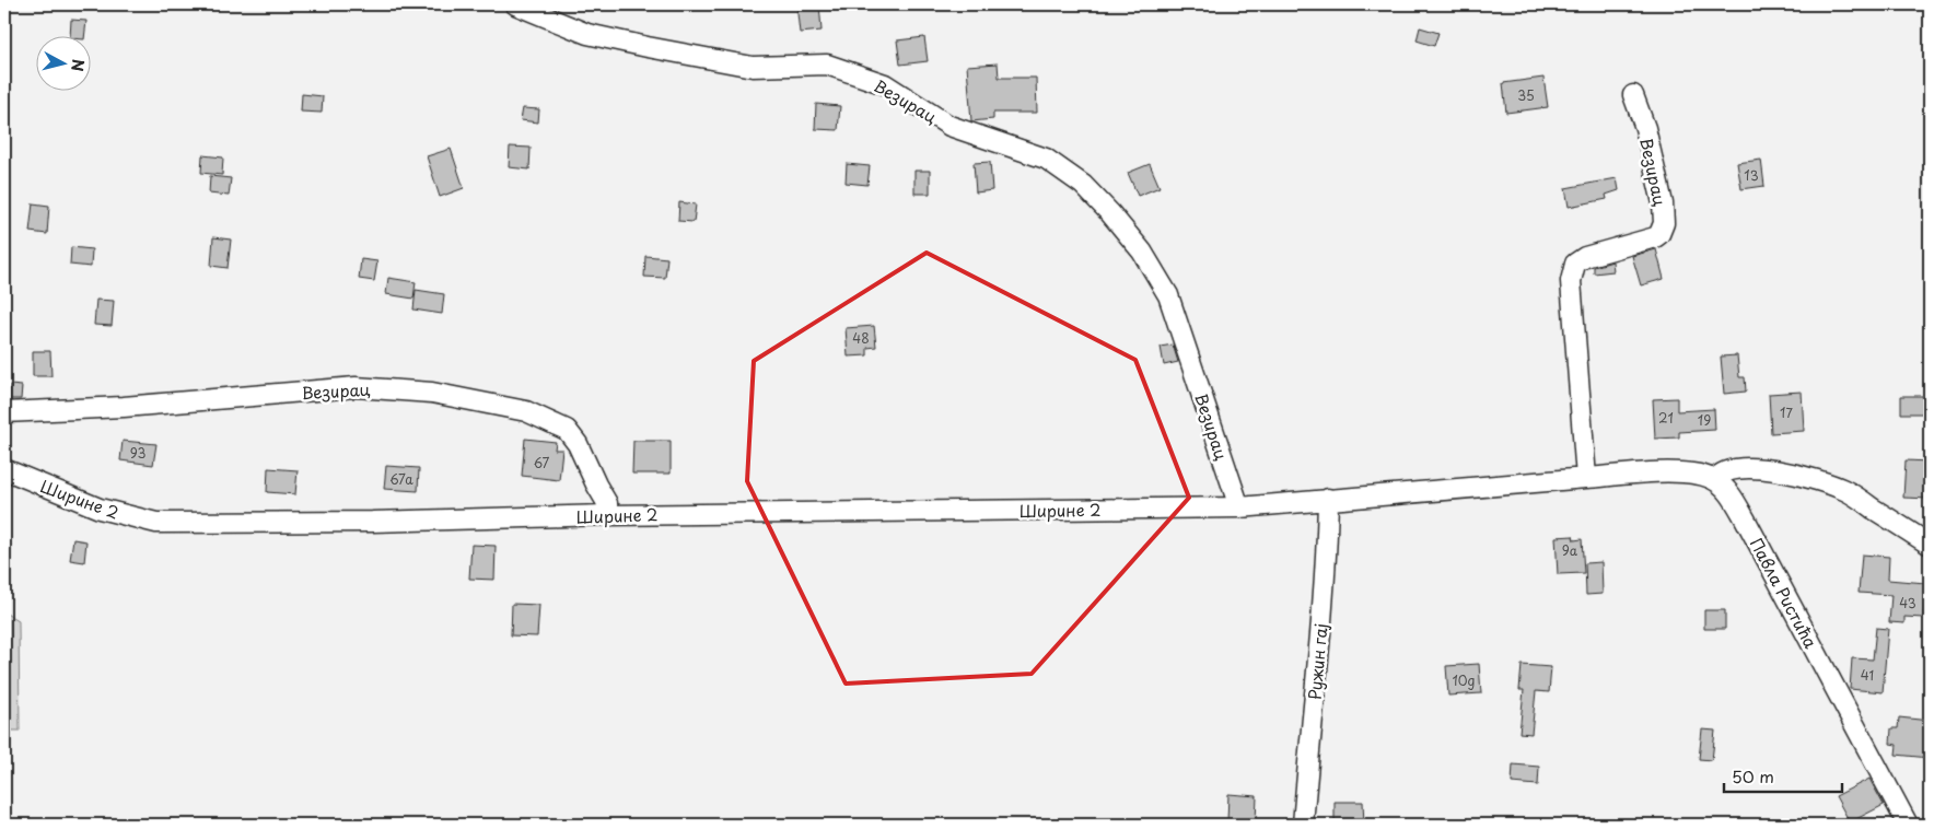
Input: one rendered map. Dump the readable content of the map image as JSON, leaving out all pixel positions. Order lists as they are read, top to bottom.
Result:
{
  "streets": {
    "street": [
      "Везирац",
      "Ширине 2",
      "Павла Ристића",
      "Ружин гај"
    ]
  },
  "crossings": [
    ["Везирац", "Ширине 2"]
  ],
  "house_numbers": [
    "35",
    "13",
    "48",
    "17",
    "21",
    "19",
    "93",
    "67",
    "67a",
    "9a",
    "43",
    "41",
    "10g"
  ],
  "scale_bar": "50 m",
  "north": "right"
}
